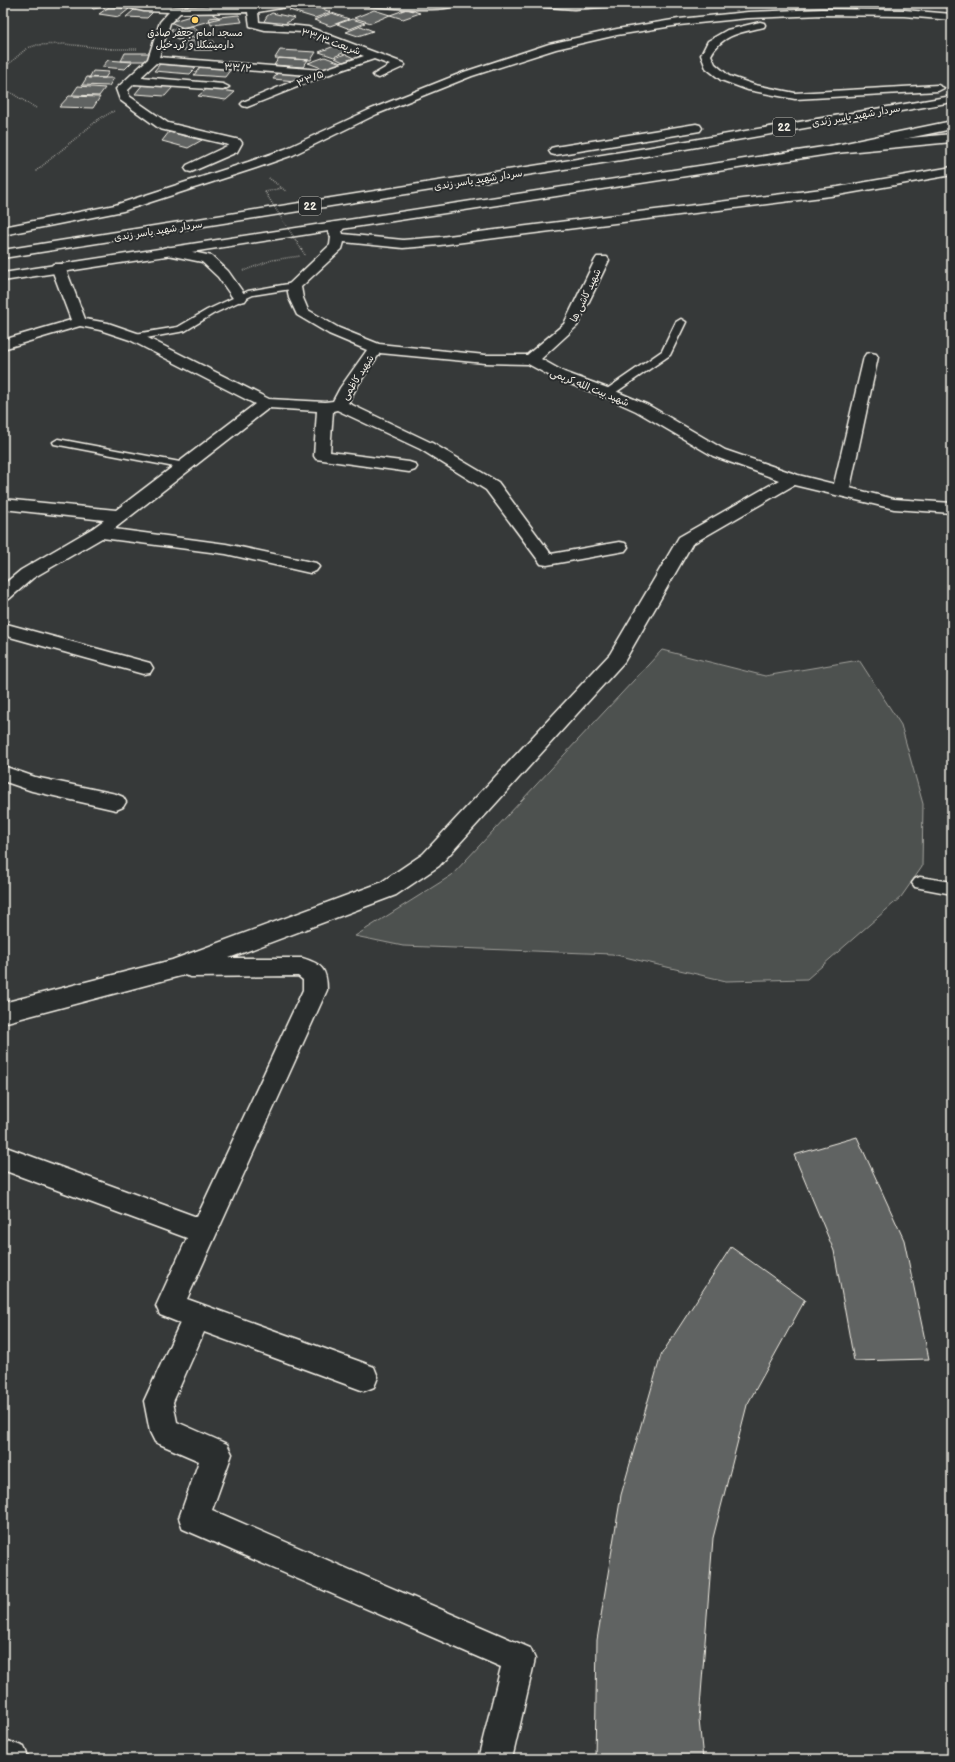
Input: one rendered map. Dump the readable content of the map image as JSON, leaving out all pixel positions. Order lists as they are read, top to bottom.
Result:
{
  "streets": {
    "main road": [
      "شریعت ۳۳/۳",
      "۳۳/۲",
      "۳۳/۵",
      "سردار شهید یاسر زندی",
      "22",
      "شهید کاشی ها",
      "شهید کاظمی",
      "شهید بیت الله کریمی"
    ]
  },
  "crossings": [
    ["شریعت ۳۳/۳", "۳۳/۵"],
    ["۳۳/۲", "۳۳/۵"],
    ["شهید کاشی ها", "شهید بیت الله کریمی"],
    ["شهید کاظمی", "شهید بیت الله کریمی"]
  ],
  "places": ["مسجد امام جعفر صادق دارمیشکلا و کردخیل"]
}
